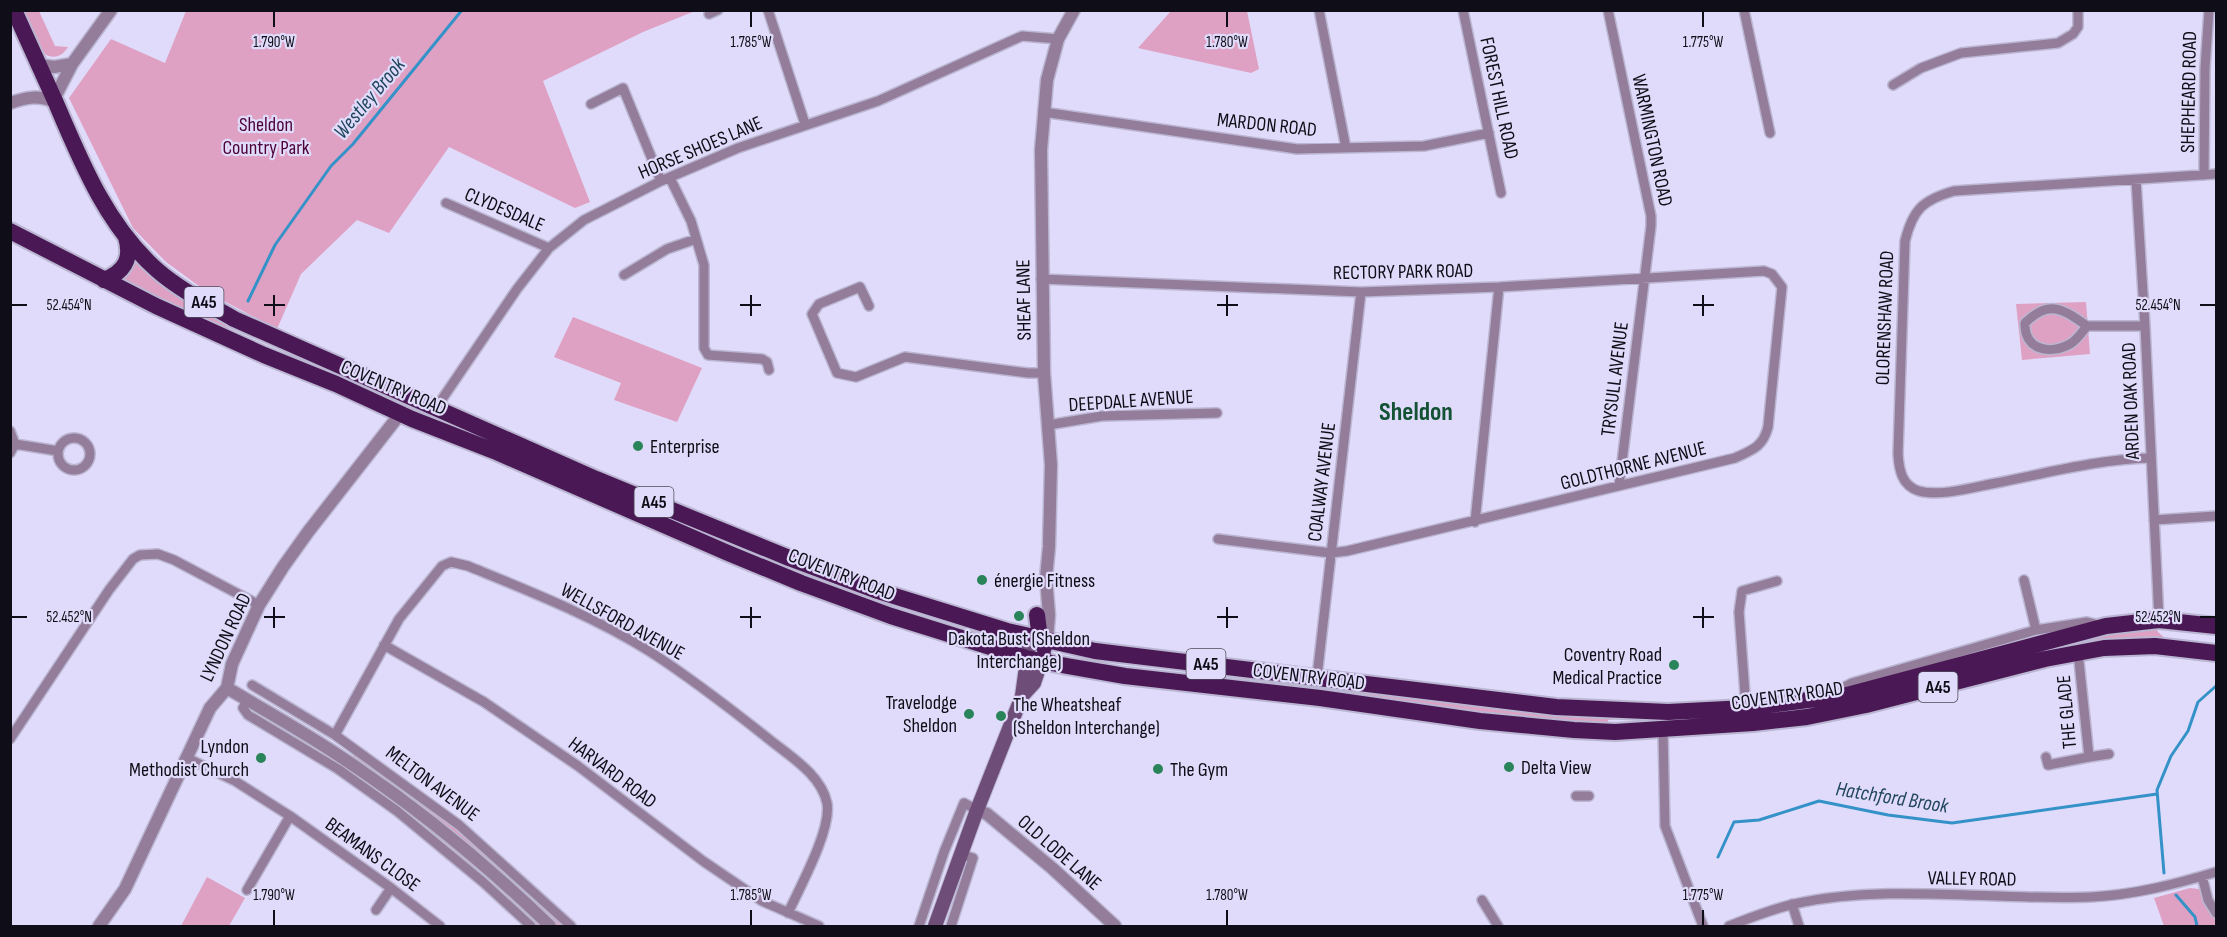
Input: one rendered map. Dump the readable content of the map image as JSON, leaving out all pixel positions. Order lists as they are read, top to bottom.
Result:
{
  "streets": {
    "highway": ["A45", "COVENTRY ROAD"],
    "street": [
      "SHEPHEARD ROAD",
      "FOREST HILL ROAD",
      "MARDON ROAD",
      "WARMINGTON ROAD",
      "HORSE SHOES LANE",
      "CLYDESDALE",
      "RECTORY PARK ROAD",
      "SHEAF LANE",
      "OLORENSHAW ROAD",
      "TRYSULL AVENUE",
      "DEEPDALE AVENUE",
      "ARDEN OAK ROAD",
      "GOLDTHORNE AVENUE",
      "COALWAY AVENUE",
      "WELLSFORD AVENUE",
      "LYNDON ROAD",
      "THE GLADE",
      "HARVARD ROAD",
      "MELTON AVENUE",
      "OLD LODE LANE",
      "BEAMANS CLOSE",
      "VALLEY ROAD"
    ]
  },
  "crossings": [
    ["SHEPHEARD ROAD", "OLORENSHAW ROAD"],
    ["FOREST HILL ROAD", "MARDON ROAD"],
    ["MARDON ROAD", "SHEAF LANE"],
    ["WARMINGTON ROAD", "RECTORY PARK ROAD"],
    ["WARMINGTON ROAD", "TRYSULL AVENUE"],
    ["HORSE SHOES LANE", "CLYDESDALE"],
    ["HORSE SHOES LANE", "SHEAF LANE"],
    ["HORSE SHOES LANE", "COVENTRY ROAD"],
    ["RECTORY PARK ROAD", "SHEAF LANE"],
    ["RECTORY PARK ROAD", "TRYSULL AVENUE"],
    ["RECTORY PARK ROAD", "GOLDTHORNE AVENUE"],
    ["RECTORY PARK ROAD", "COALWAY AVENUE"],
    ["SHEAF LANE", "DEEPDALE AVENUE"],
    ["A45", "COVENTRY ROAD"],
    ["OLORENSHAW ROAD", "ARDEN OAK ROAD"],
    ["TRYSULL AVENUE", "GOLDTHORNE AVENUE"],
    ["COVENTRY ROAD", "ARDEN OAK ROAD"],
    ["COVENTRY ROAD", "COALWAY AVENUE"],
    ["COVENTRY ROAD", "LYNDON ROAD"],
    ["COVENTRY ROAD", "THE GLADE"],
    ["GOLDTHORNE AVENUE", "COALWAY AVENUE"],
    ["WELLSFORD AVENUE", "HARVARD ROAD"],
    ["WELLSFORD AVENUE", "MELTON AVENUE"],
    ["LYNDON ROAD", "MELTON AVENUE"],
    ["LYNDON ROAD", "BEAMANS CLOSE"]
  ],
  "districts": ["Sheldon"],
  "water": ["Westley Brook", "Hatchford Brook"],
  "parks": ["Sheldon Country Park"],
  "places": [
    "Enterprise",
    "énergie Fitness",
    "Dakota Bust (Sheldon Interchange)",
    "Coventry Road Medical Practice",
    "Travelodge Sheldon",
    "The Wheatsheaf (Sheldon Interchange)",
    "Lyndon Methodist Church",
    "Delta View",
    "The Gym"
  ],
  "coordinates": [
    "1.790°W",
    "1.785°W",
    "1.780°W",
    "1.775°W",
    "52.454°N",
    "52.452°N"
  ]
}
